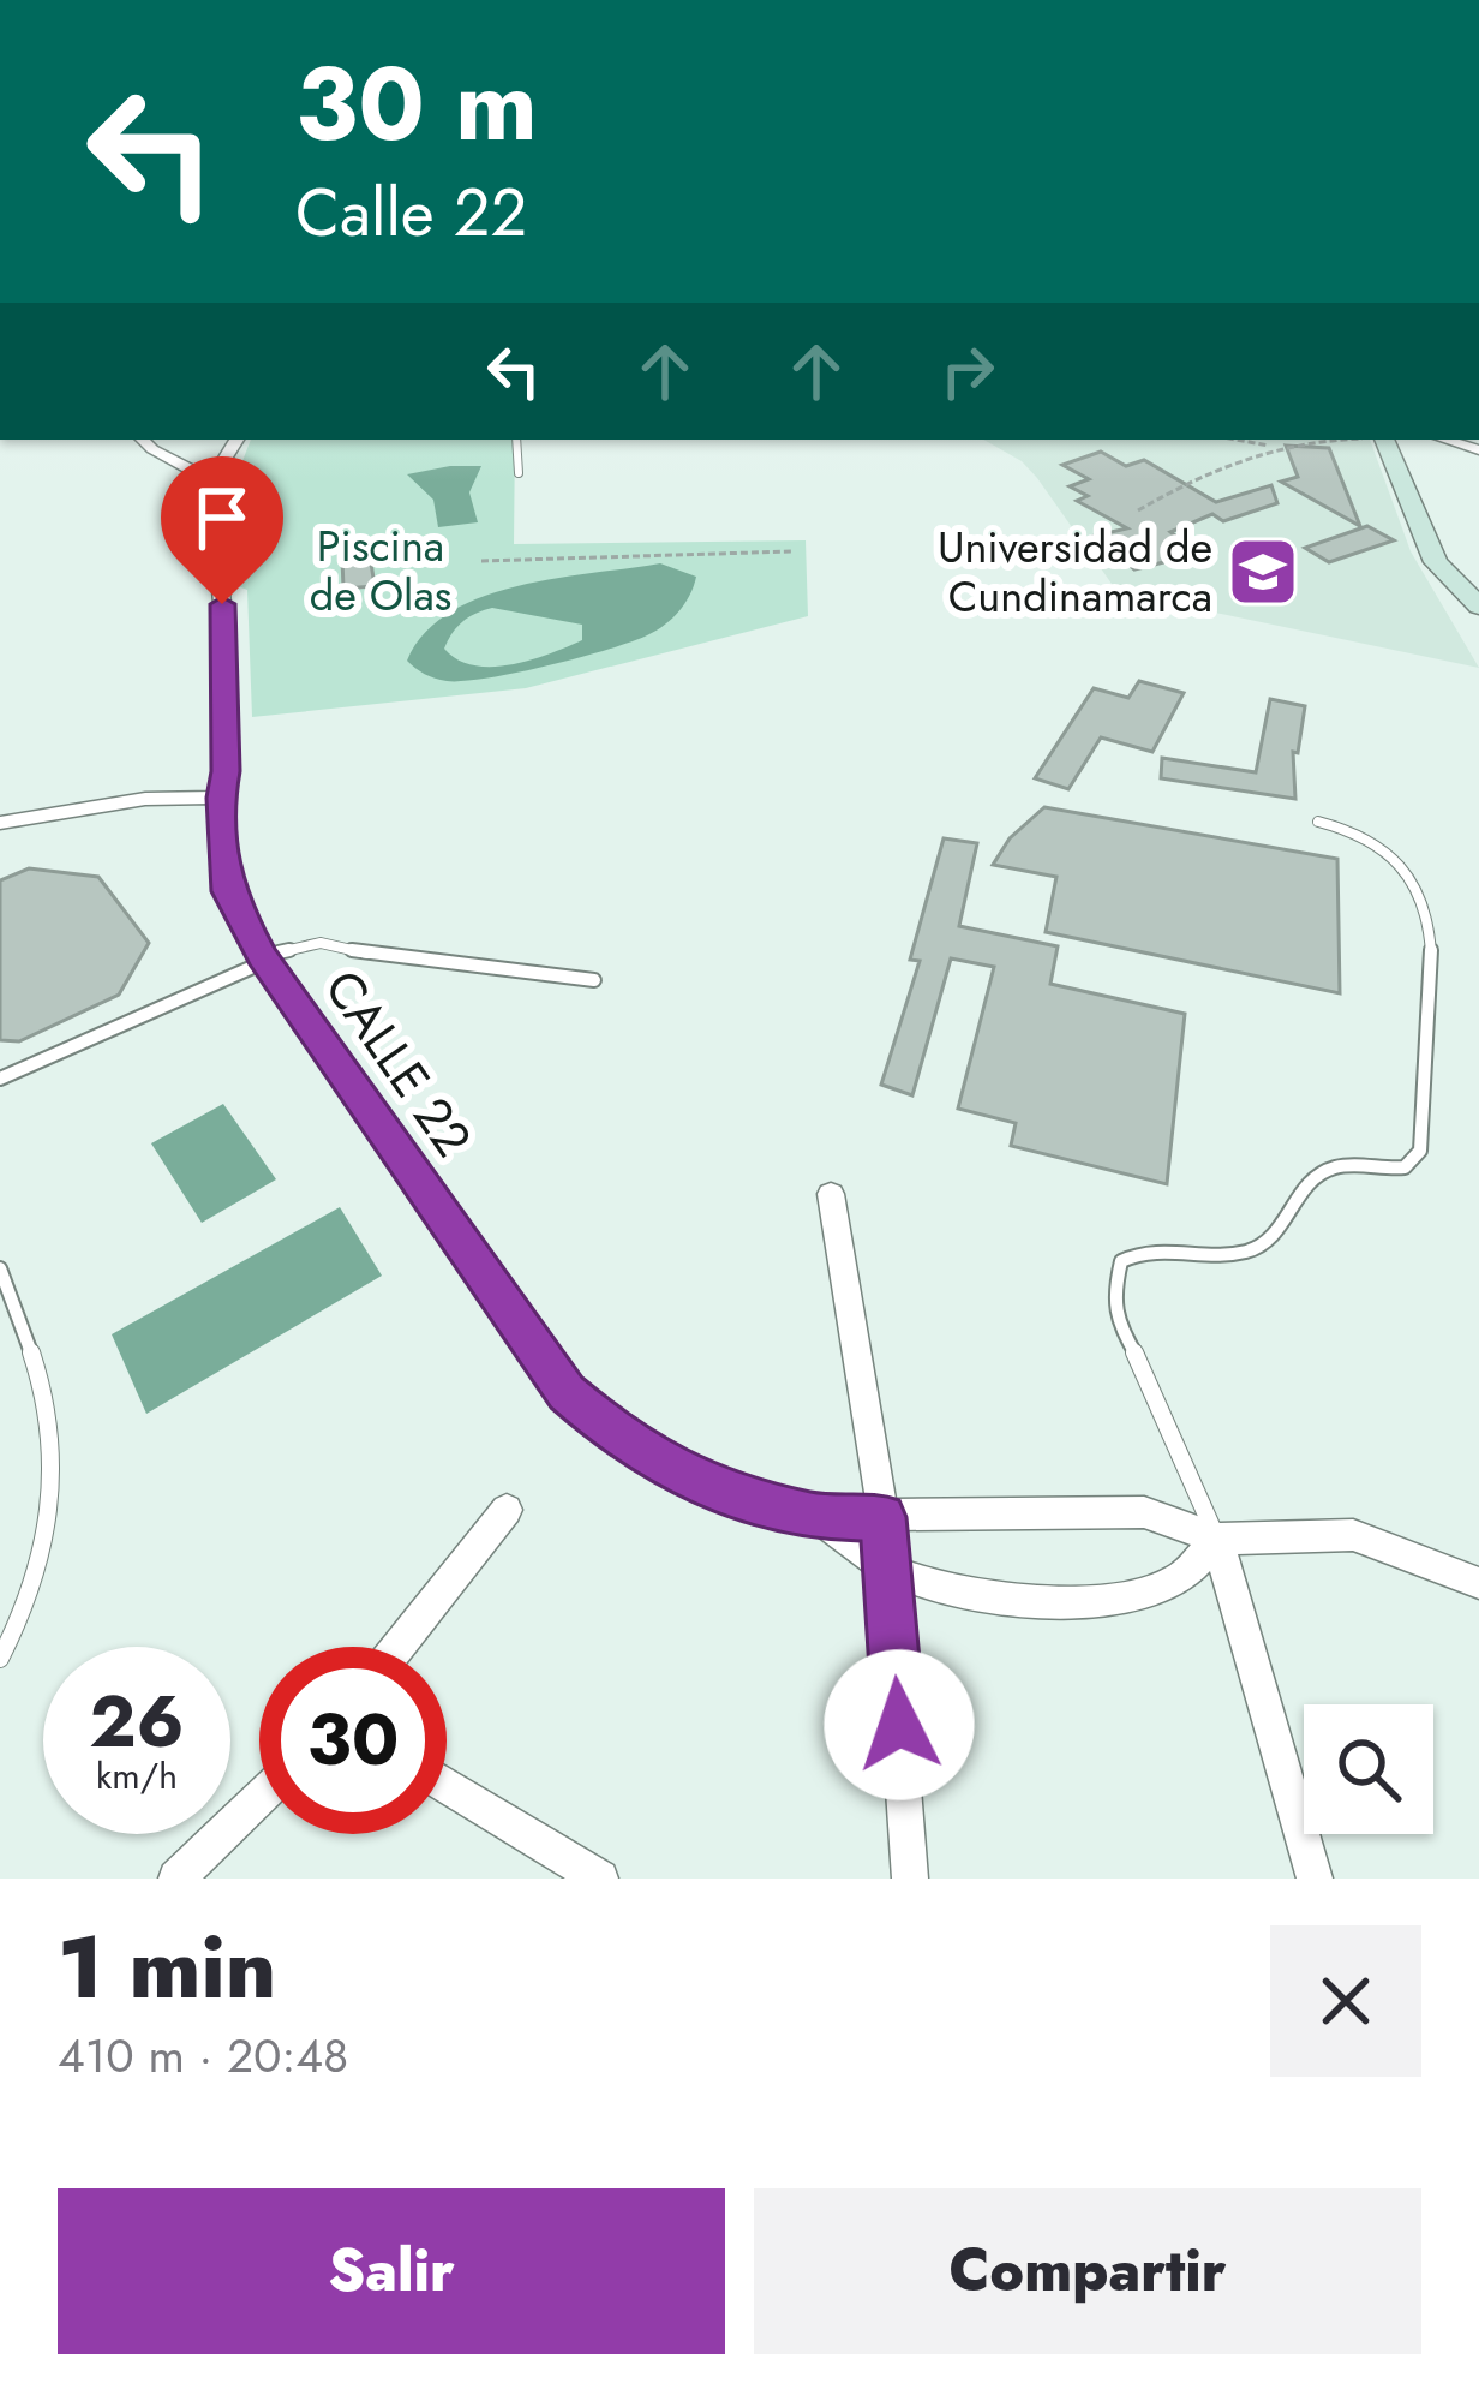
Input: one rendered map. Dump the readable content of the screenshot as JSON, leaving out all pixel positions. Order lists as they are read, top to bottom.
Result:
{
  "streets": {
    "street": ["CALLE 22"]
  },
  "parks": ["Piscina de Olas"],
  "places": {
    "school or university": ["Universidad de Cundinamarca"]
  },
  "page": {
    "turn": ["30 m", "Calle 22"],
    "speed": "26 km/h",
    "limit": "30",
    "heading": ["1 min", "410 m · 20:48"],
    "buttons": ["Salir", "Compartir"]
  }
}
